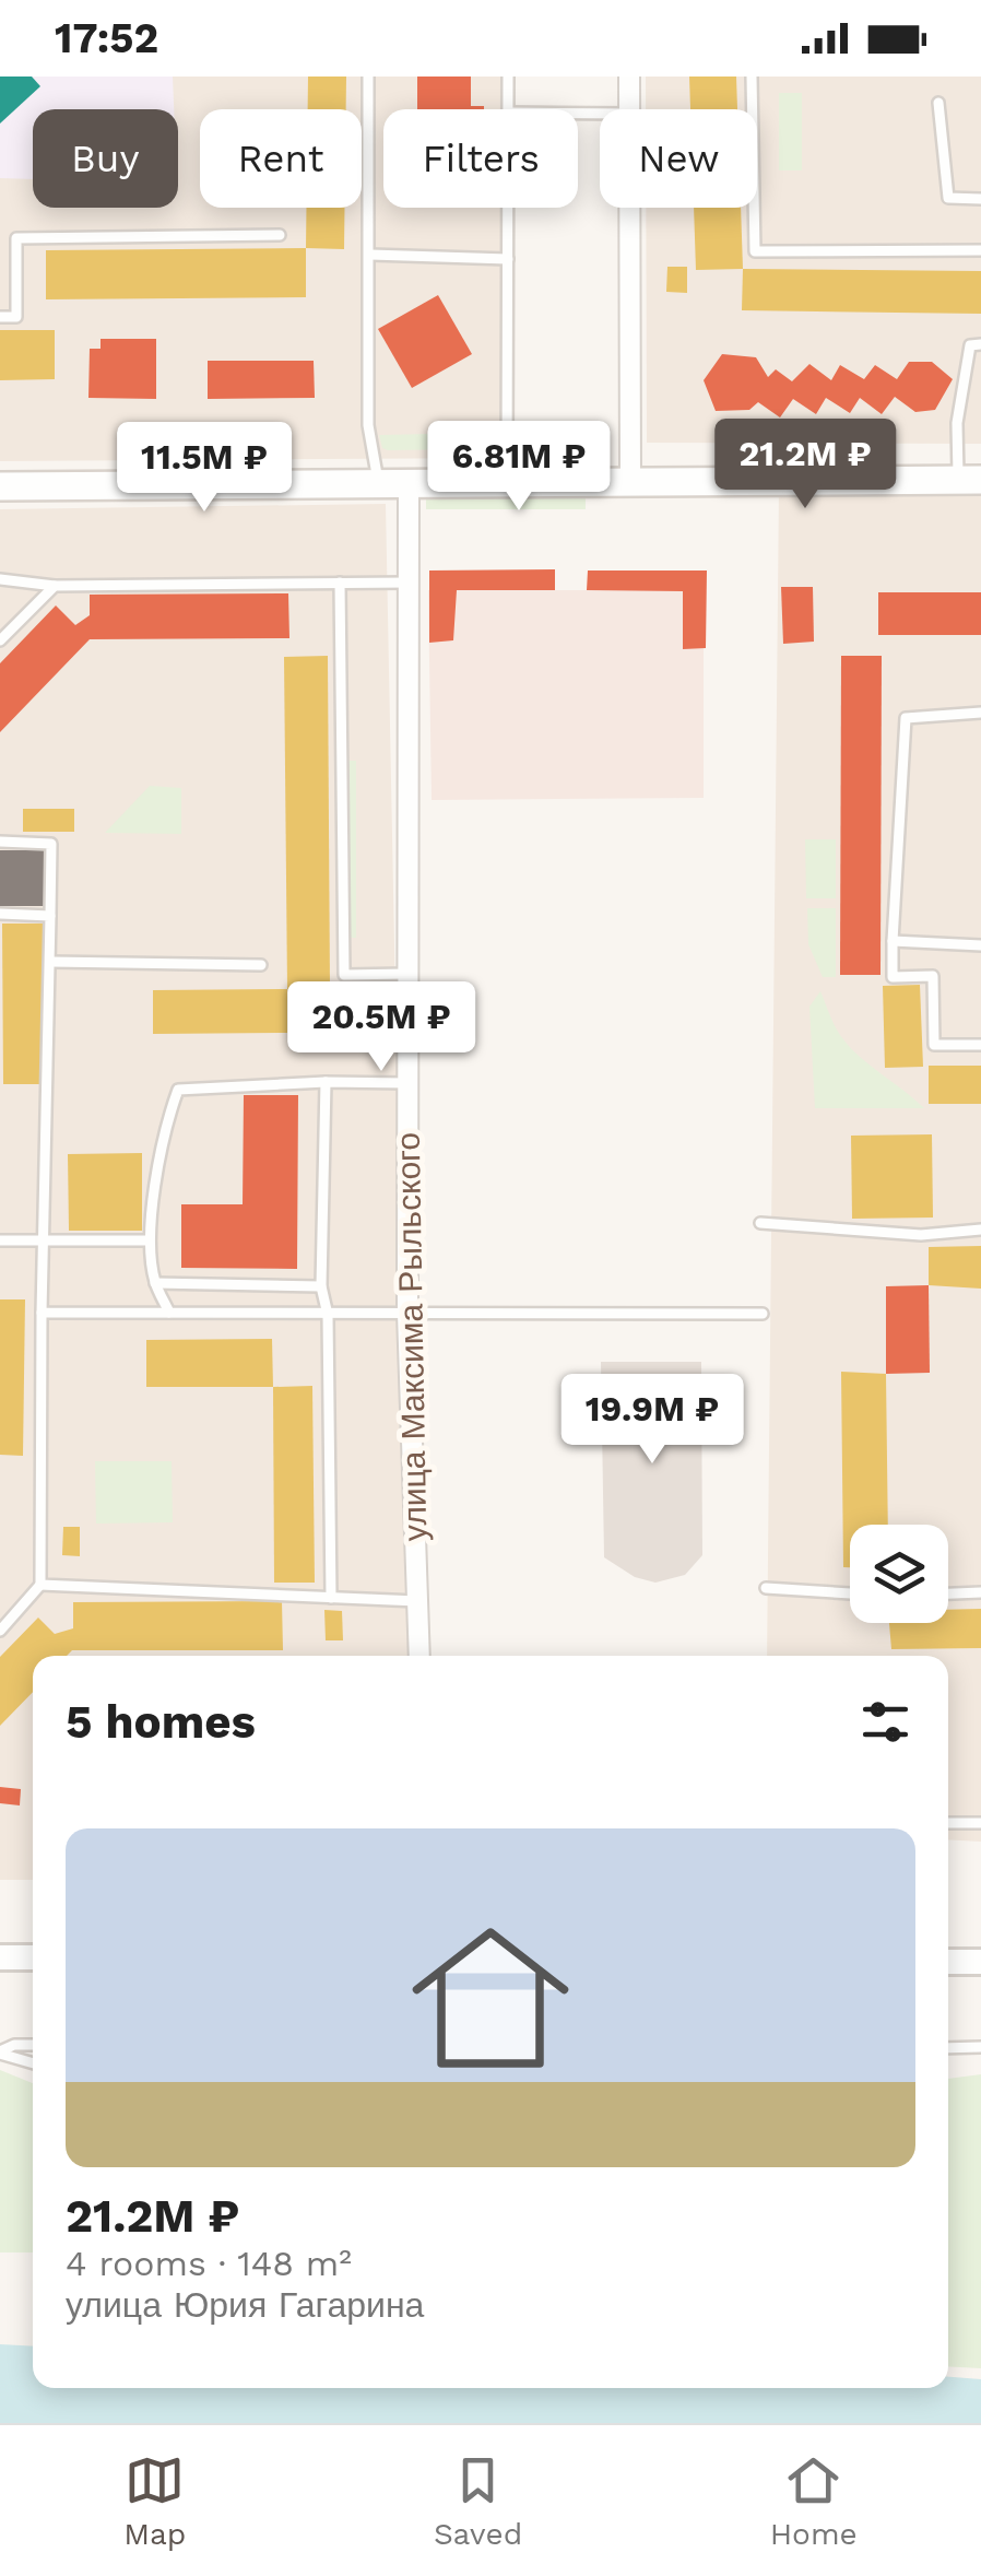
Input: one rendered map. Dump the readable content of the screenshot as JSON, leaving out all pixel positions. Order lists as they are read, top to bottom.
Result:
{
  "streets": {
    "street": ["улица Максима Рыльского"]
  },
  "page": {
    "status": "17:52",
    "chip": [
      "Buy",
      "Rent",
      "Filters",
      "New"
    ],
    "price": [
      "21.2M ₽",
      "6.81M ₽",
      "11.5M ₽",
      "20.5M ₽",
      "19.9M ₽"
    ],
    "heading": "5 homes",
    "list": [
      {
        "name": "21.2M ₽",
        "note": "4 rooms · 148 m² · улица Юрия Гагарина"
      }
    ],
    "tabs": ["Map", "Saved", "Home"]
  }
}
